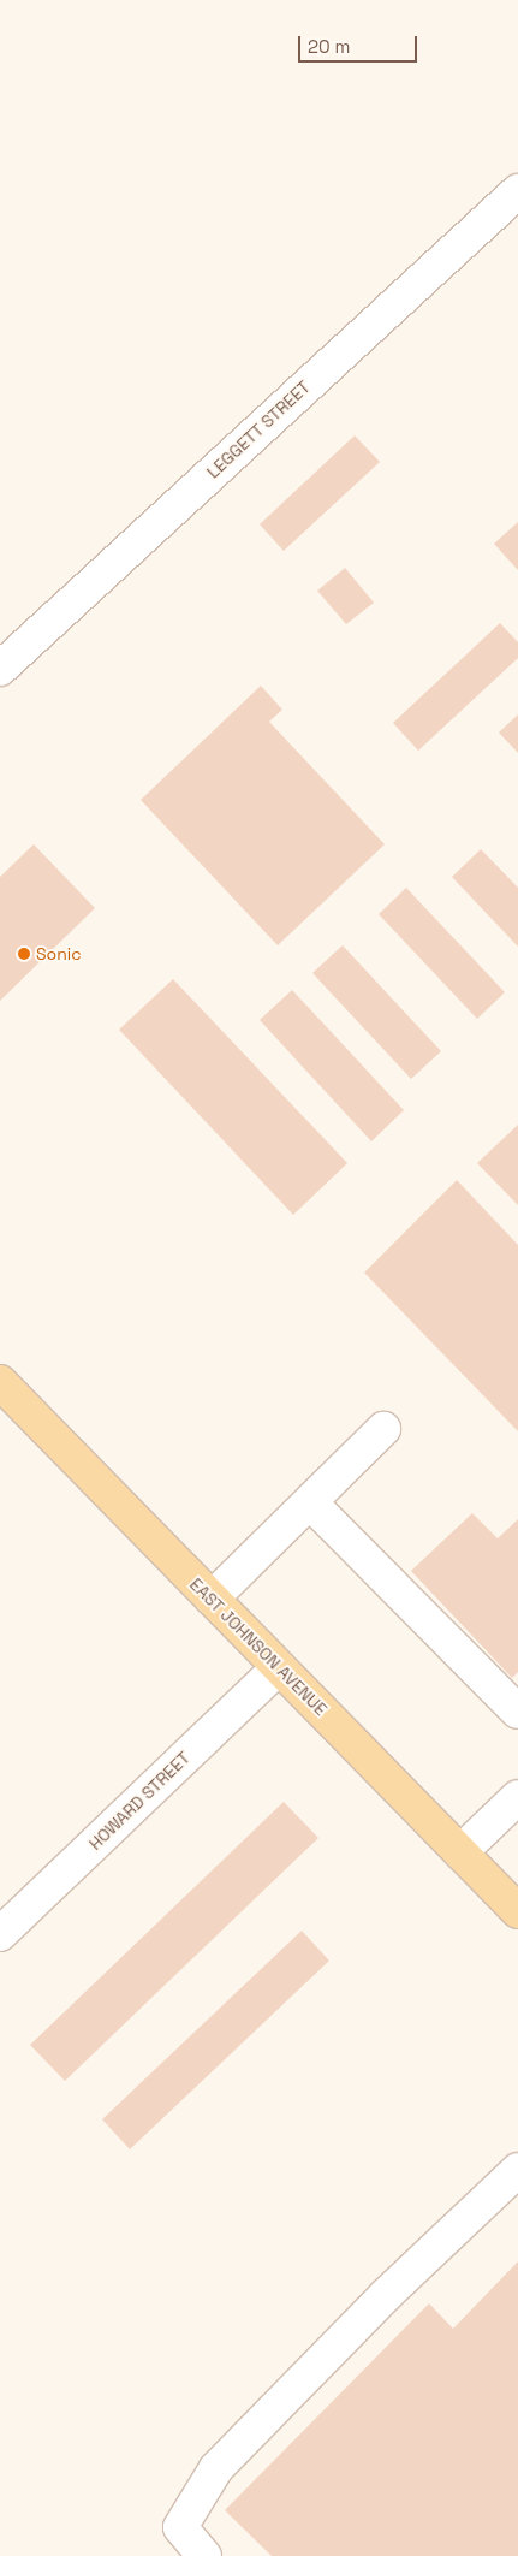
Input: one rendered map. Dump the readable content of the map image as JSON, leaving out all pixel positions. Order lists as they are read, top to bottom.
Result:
{
  "streets": {
    "main road": ["EAST JOHNSON AVENUE"],
    "street": ["LEGGETT STREET", "HOWARD STREET"]
  },
  "crossings": [
    ["EAST JOHNSON AVENUE", "HOWARD STREET"]
  ],
  "places": ["Sonic"],
  "scale_bar": "20 m"
}
